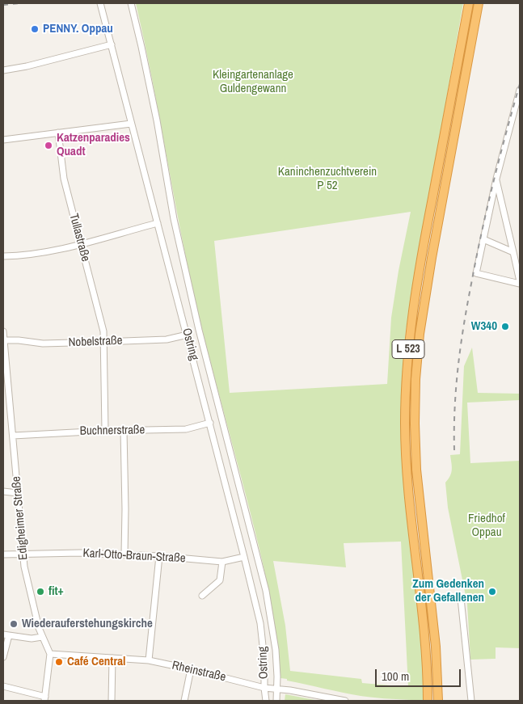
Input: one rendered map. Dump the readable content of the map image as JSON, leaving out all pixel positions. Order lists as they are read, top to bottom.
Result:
{
  "streets": {
    "highway": ["L 523"],
    "street": [
      "Tullastraße",
      "Nobelstraße",
      "Ostring",
      "Buchnerstraße",
      "Edigheimer Straße",
      "Karl-Otto-Braun-Straße",
      "Rheinstraße"
    ]
  },
  "crossings": [
    ["Tullastraße", "Nobelstraße"],
    ["Tullastraße", "Buchnerstraße"],
    ["Nobelstraße", "Ostring"],
    ["Nobelstraße", "Edigheimer Straße"],
    ["Ostring", "Buchnerstraße"],
    ["Ostring", "Karl-Otto-Braun-Straße"],
    ["Ostring", "Rheinstraße"],
    ["Buchnerstraße", "Edigheimer Straße"],
    ["Edigheimer Straße", "Karl-Otto-Braun-Straße"],
    ["Edigheimer Straße", "Rheinstraße"]
  ],
  "parks": ["Kleingartenanlage Guldengewann", "Kaninchenzuchtverein P 52", "Friedhof Oppau"],
  "places": [
    "PENNY. Oppau",
    "Katzenparadies Quadt",
    "W340",
    "fit+",
    "Zum Gedenken der Gefallenen",
    "Wiederauferstehungskirche",
    "Café Central"
  ],
  "scale_bar": "100 m"
}
